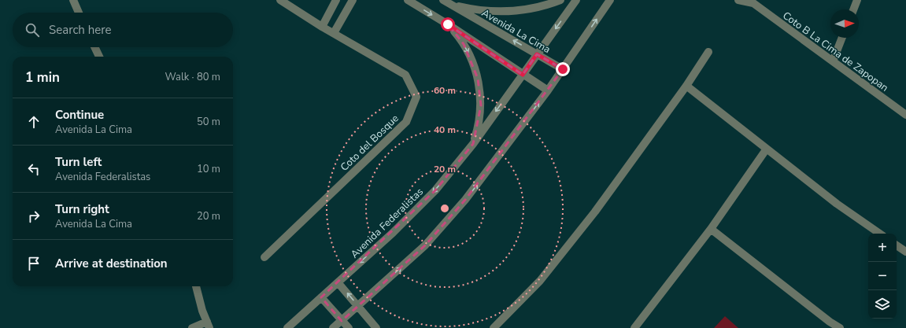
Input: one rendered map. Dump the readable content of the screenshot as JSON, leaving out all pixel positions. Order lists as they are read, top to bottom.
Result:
{
  "streets": {
    "street": [
      "Avenida La Cima",
      "Coto B La Cima de Zapopan",
      "Coto del Bosque",
      "Avenida Federalistas"
    ]
  },
  "crossings": [
    ["Avenida La Cima", "Avenida Federalistas"]
  ],
  "north": "right",
  "page": {
    "search": "Search here",
    "heading": ["1 min", "Walk · 80 m"],
    "list": [
      ["Continue", "Avenida La Cima", "50 m"],
      ["Turn left", "Avenida Federalistas", "10 m"],
      ["Turn right", "Avenida La Cima", "20 m"],
      "Arrive at destination"
    ],
    "map_buttons": ["+", "−"]
  },
  "rings": ["60 m", "40 m", "20 m"]
}
